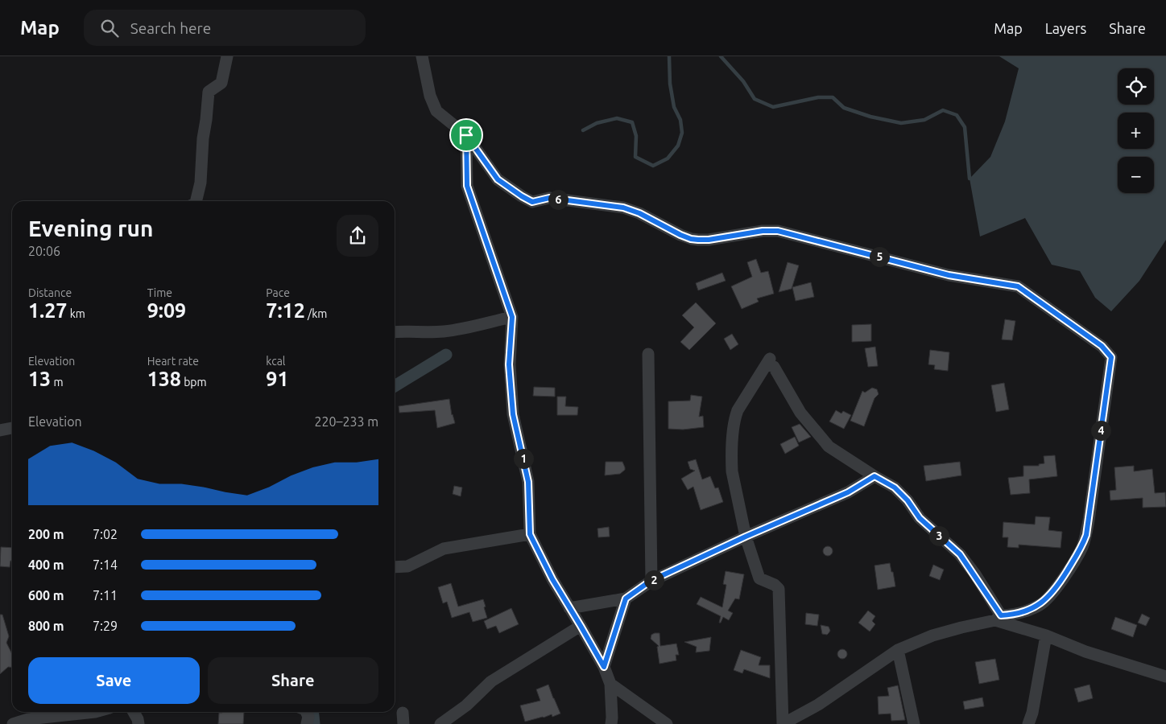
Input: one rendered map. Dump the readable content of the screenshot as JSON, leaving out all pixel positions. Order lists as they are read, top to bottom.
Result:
{
  "page": {
    "header": "Map",
    "search": "Search here",
    "nav": ["Map", "Layers", "Share"],
    "map_buttons": ["+", "−"],
    "pins": [
      "6",
      "5",
      "4",
      "1",
      "3",
      "2"
    ],
    "heading": ["Evening run", "20:06"],
    "stats": [
      ["Distance", "1.27 km"],
      ["Time", "9:09"],
      ["Pace", "7:12 /km"],
      ["Elevation", "13 m"],
      ["Heart rate", "138 bpm"],
      ["kcal", "91"]
    ],
    "chart": ["Elevation", "220–233 m"],
    "list": [
      {
        "name": "200 m",
        "note": "7:02"
      },
      {
        "name": "400 m",
        "note": "7:14"
      },
      {
        "name": "600 m",
        "note": "7:11"
      },
      {
        "name": "800 m",
        "note": "7:29"
      }
    ],
    "buttons": ["Save", "Share"]
  }
}
